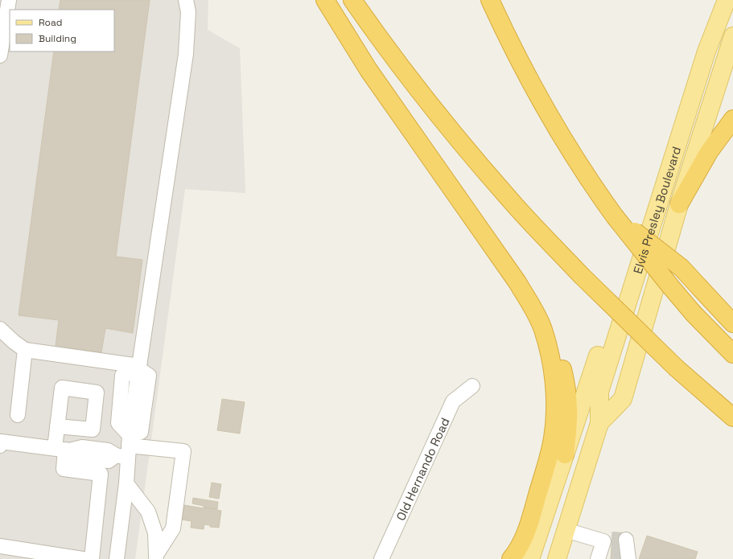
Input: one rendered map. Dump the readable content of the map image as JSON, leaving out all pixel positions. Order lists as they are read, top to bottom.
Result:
{
  "streets": {
    "main road": ["Elvis Presley Boulevard"],
    "street": ["Old Hernando Road"]
  },
  "legend": ["Road", "Building"]
}
